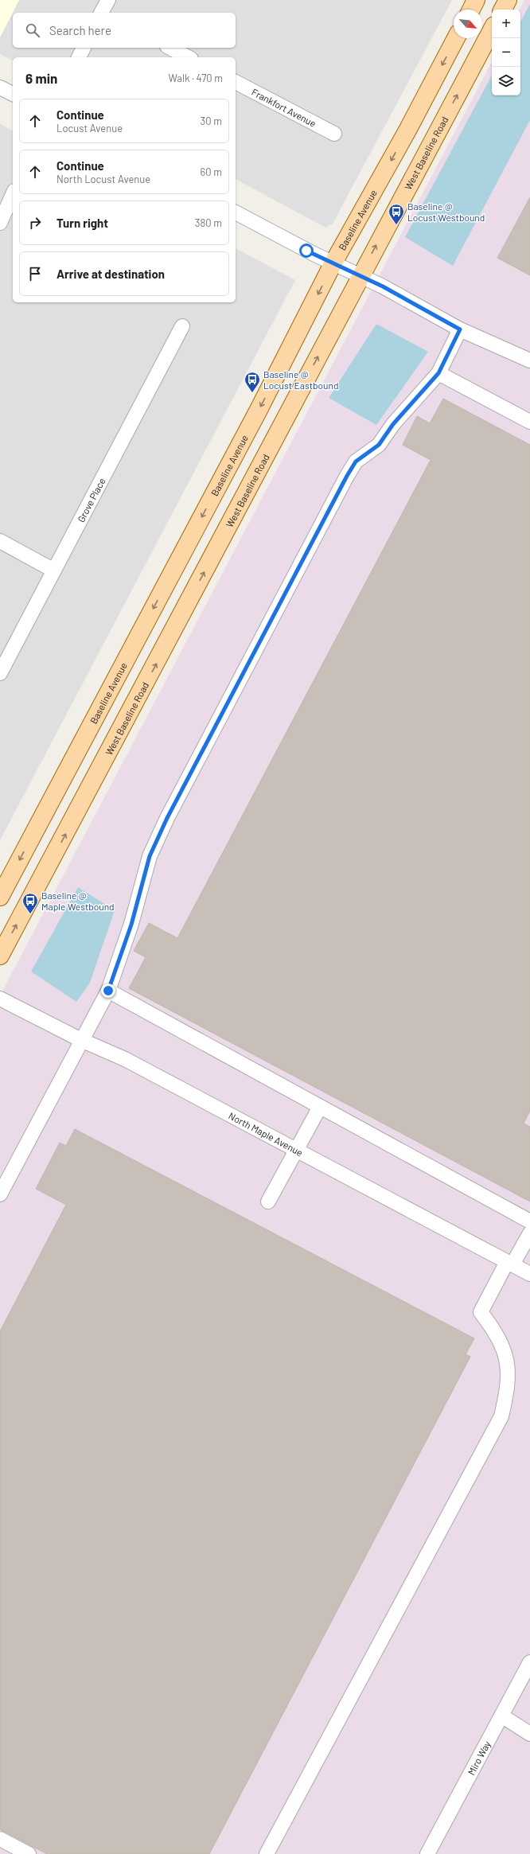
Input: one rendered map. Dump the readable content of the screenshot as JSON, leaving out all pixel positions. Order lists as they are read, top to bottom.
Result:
{
  "streets": {
    "main road": ["West Baseline Road", "Baseline Avenue"],
    "street": [
      "Frankfort Avenue",
      "Grove Place",
      "North Maple Avenue",
      "Miro Way"
    ]
  },
  "one_way": ["West Baseline Road", "Baseline Avenue"],
  "places": {
    "bus stop": ["Baseline @ Locust Westbound", "Baseline @ Locust Eastbound", "Baseline @ Maple Westbound"]
  },
  "north": "bottom right",
  "page": {
    "map_buttons": ["+", "−"],
    "search": "Search here",
    "heading": ["6 min", "Walk · 470 m"],
    "list": [
      ["Continue", "Locust Avenue", "30 m"],
      ["Continue", "North Locust Avenue", "60 m"],
      ["Turn right", "380 m"],
      "Arrive at destination"
    ]
  }
}
